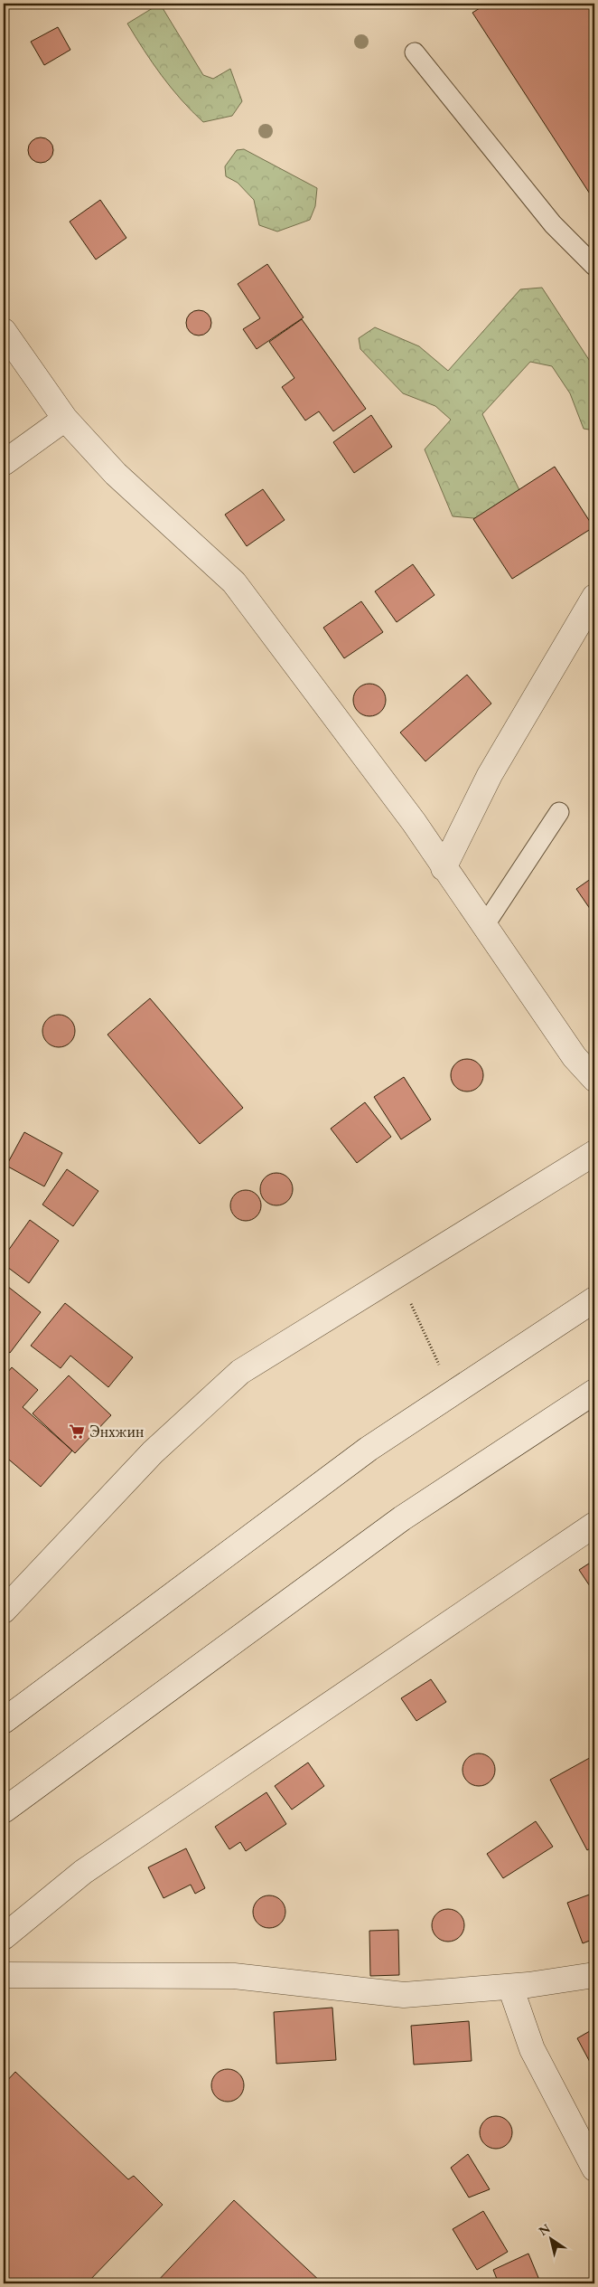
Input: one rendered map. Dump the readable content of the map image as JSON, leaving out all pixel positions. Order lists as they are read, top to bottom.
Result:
{
  "places": {
    "supermarket": ["Энхжин"]
  },
  "north": "top left"
}
